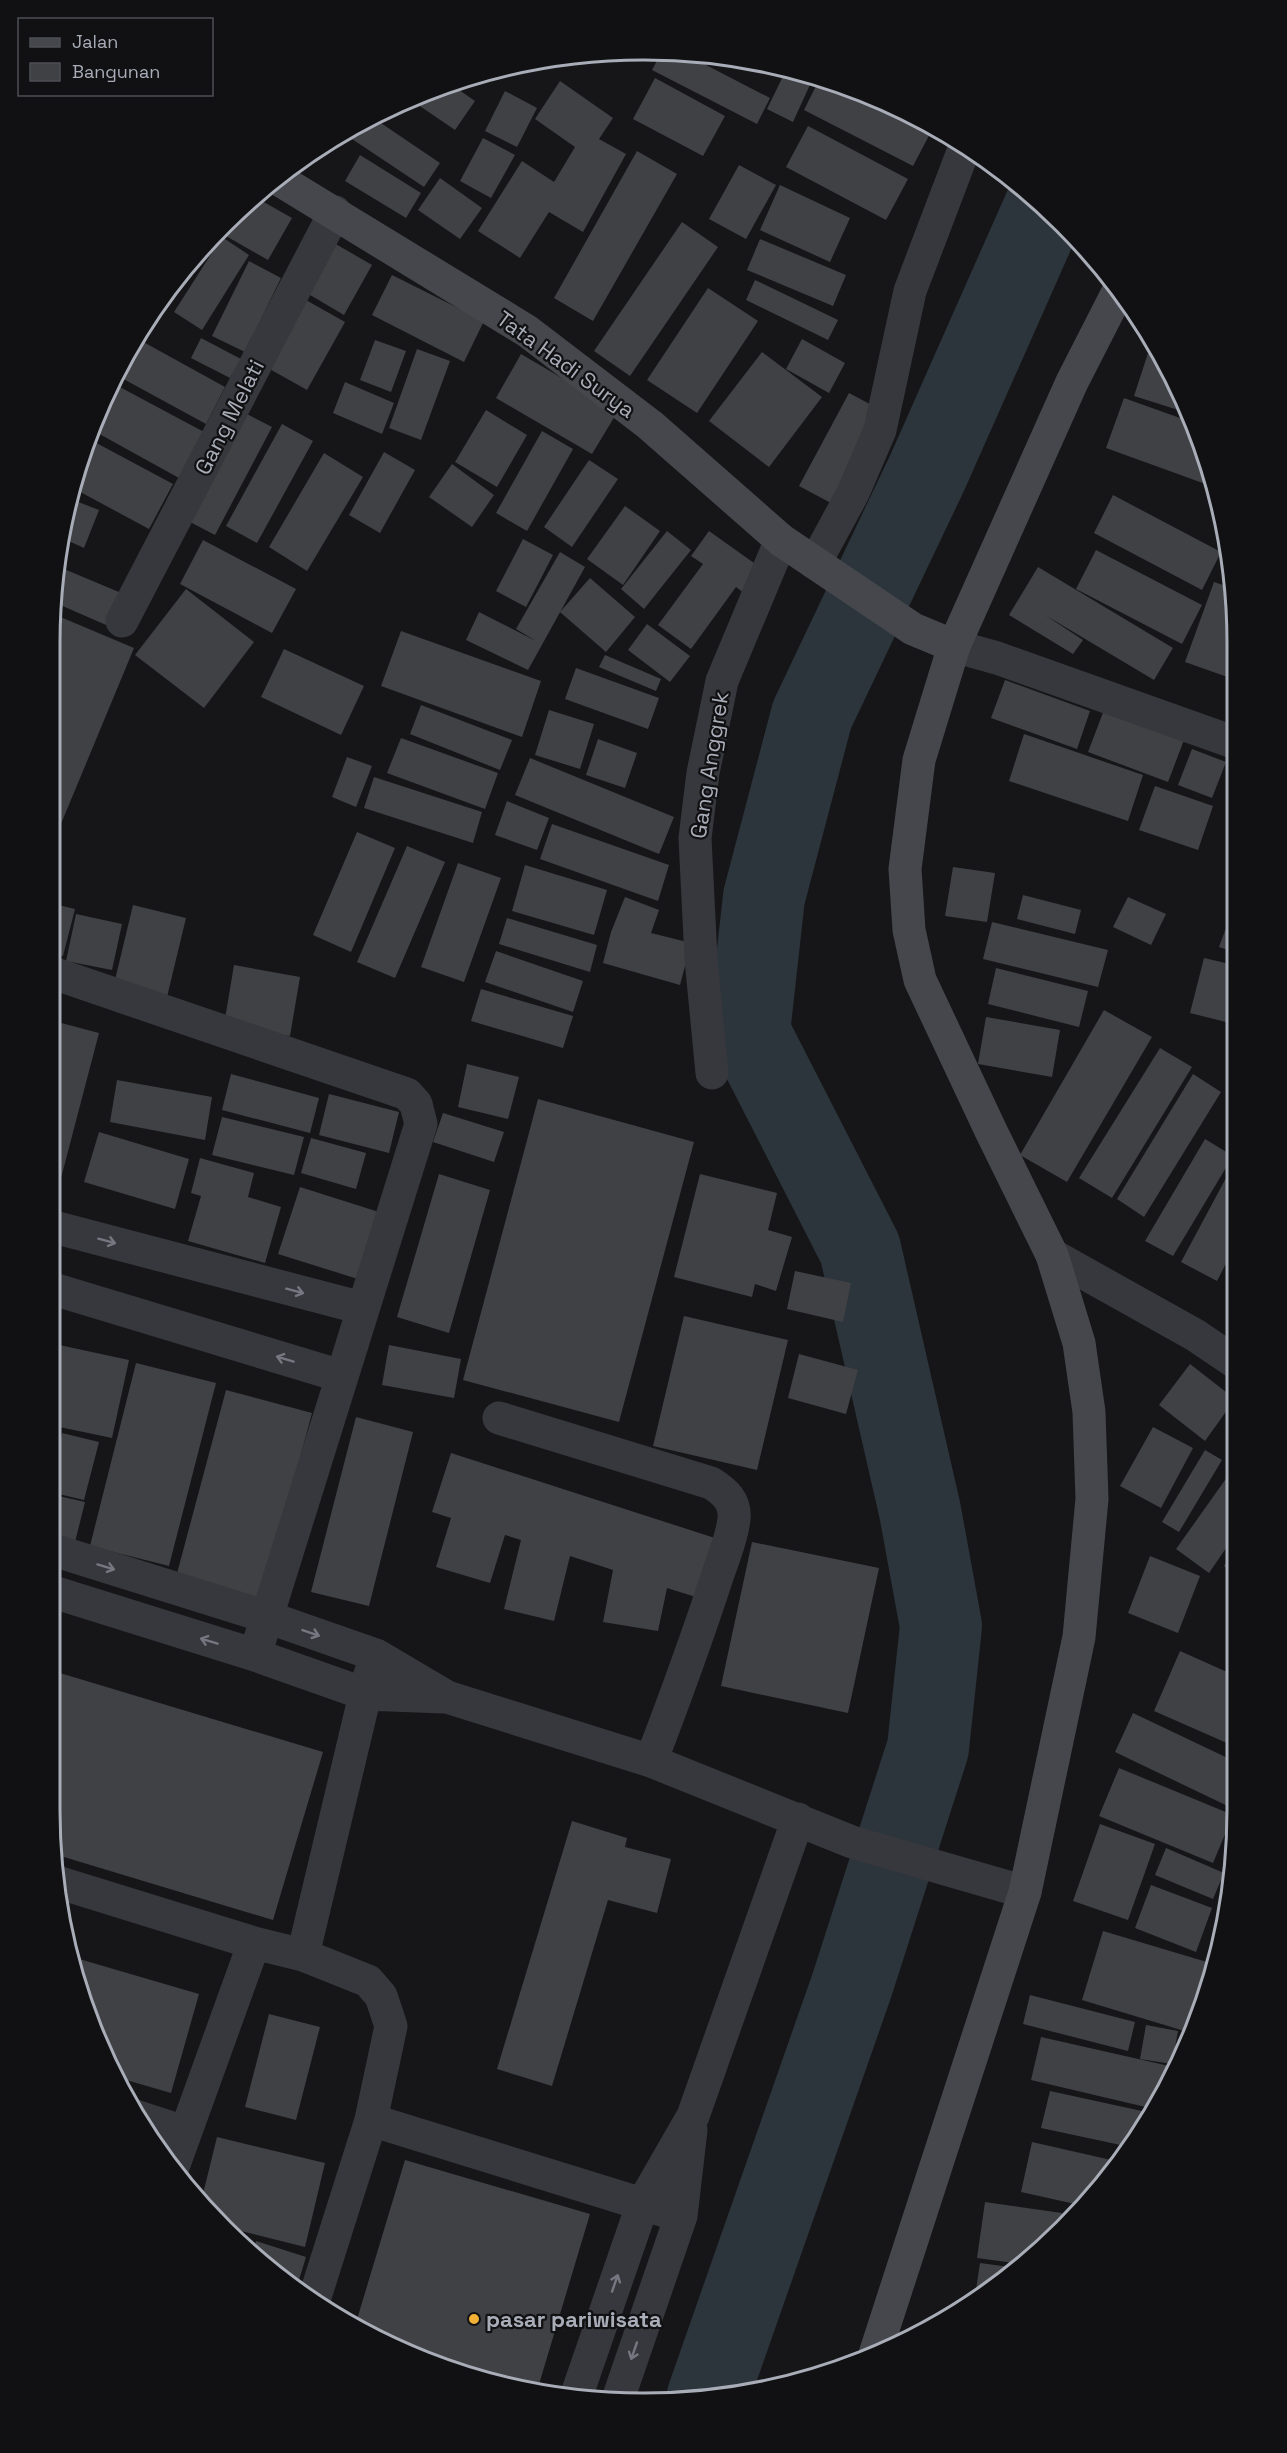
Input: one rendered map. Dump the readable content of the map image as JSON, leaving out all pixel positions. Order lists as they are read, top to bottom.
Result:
{
  "streets": {
    "street": ["Tata Hadi Surya", "Gang Melati", "Gang Anggrek"]
  },
  "crossings": [
    ["Tata Hadi Surya", "Gang Melati"],
    ["Tata Hadi Surya", "Gang Anggrek"]
  ],
  "places": ["pasar pariwisata"],
  "legend": ["Jalan", "Bangunan"]
}
